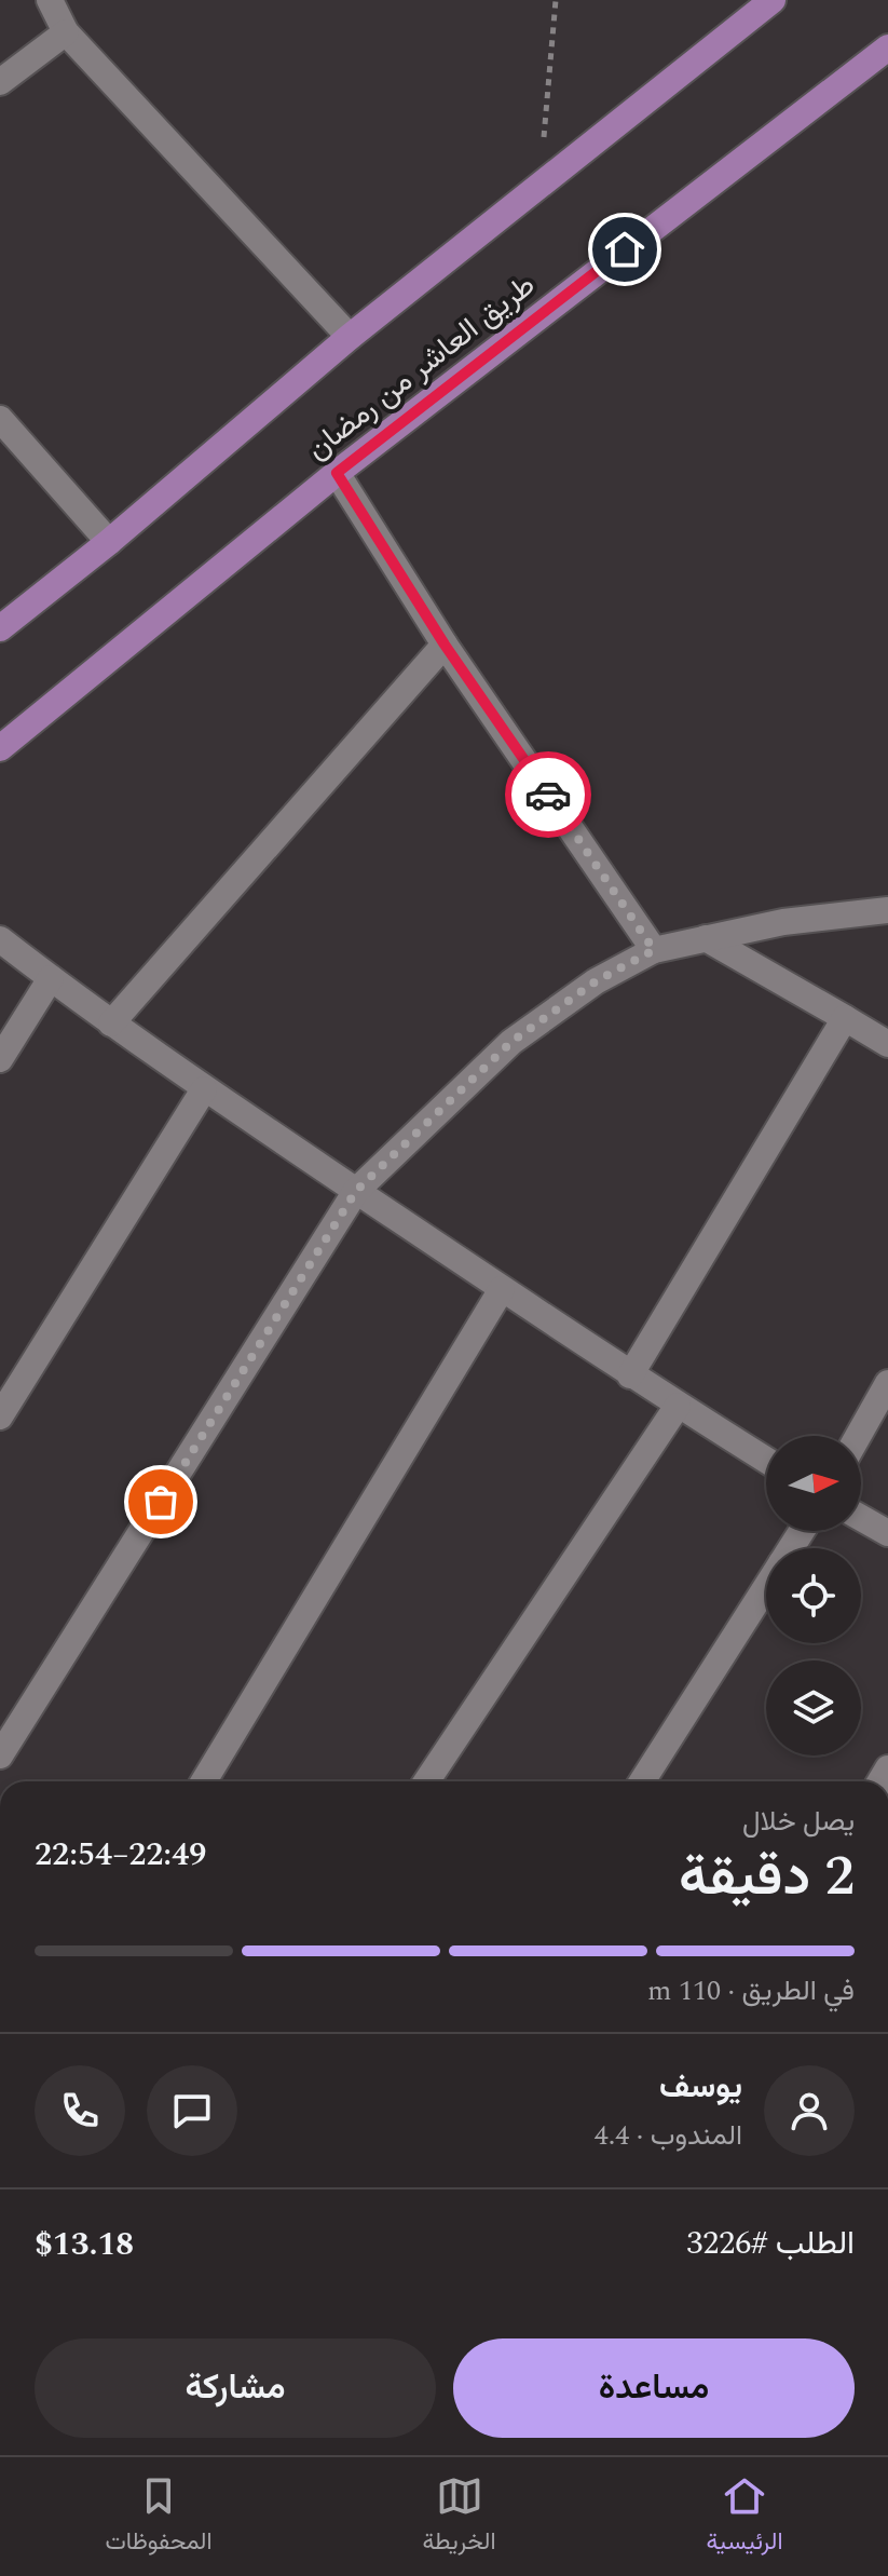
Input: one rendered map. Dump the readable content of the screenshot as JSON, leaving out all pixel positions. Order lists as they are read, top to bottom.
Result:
{
  "streets": {
    "main road": ["طريق العاشر من رمضان"]
  },
  "north": "right",
  "page": {
    "heading": ["2 دقيقة", "يصل خلال", "22:49–22:54"],
    "panel": [
      "يوسف",
      "المندوب · 4.4",
      "الطلب #3226",
      "$13.18"
    ],
    "bar": "في الطريق · 110 m",
    "buttons": ["مساعدة", "مشاركة"],
    "tabs": ["الرئيسية", "الخريطة", "المحفوظات"]
  }
}
